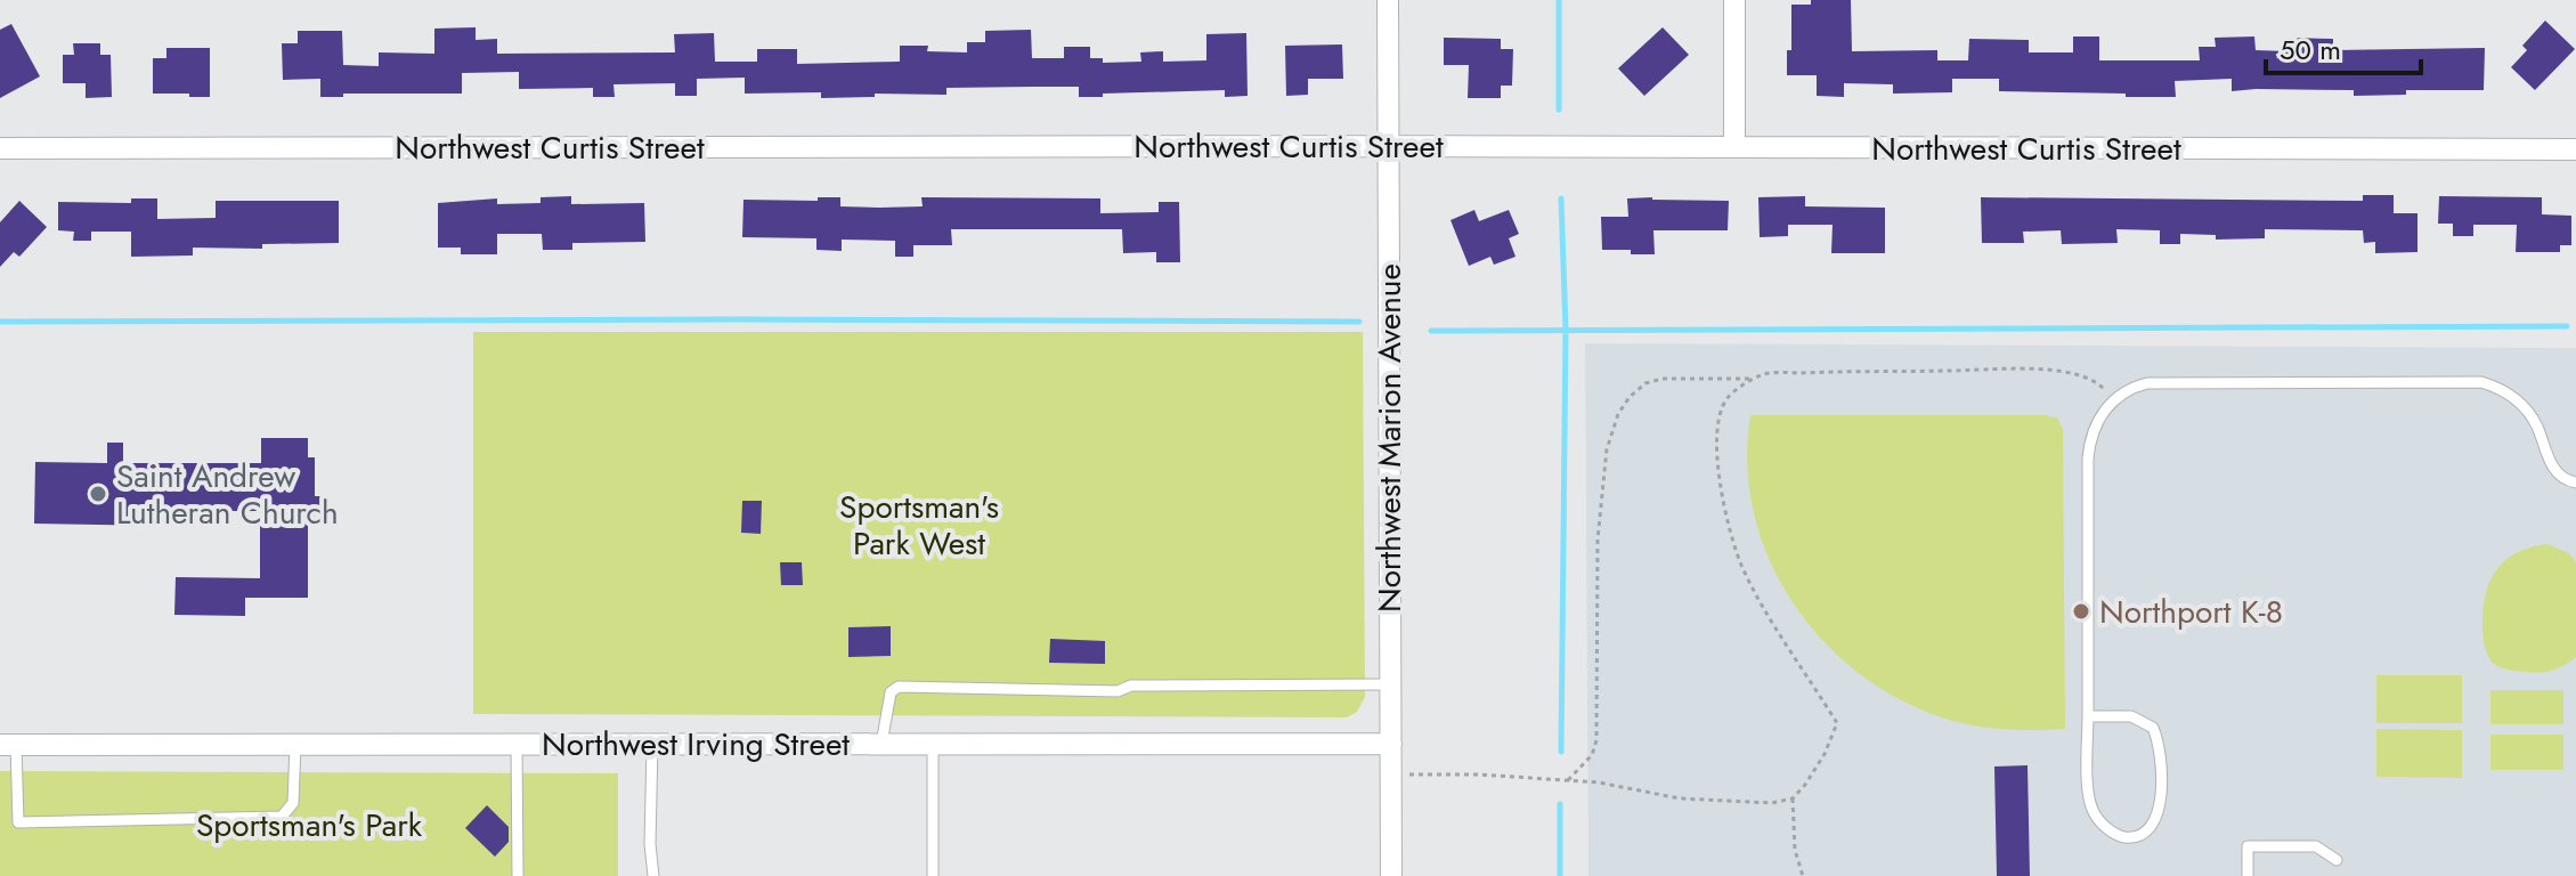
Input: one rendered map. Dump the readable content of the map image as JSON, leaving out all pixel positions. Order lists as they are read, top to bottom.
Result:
{
  "streets": {
    "street": ["Northwest Curtis Street", "Northwest Marion Avenue", "Northwest Irving Street"]
  },
  "crossings": [
    ["Northwest Curtis Street", "Northwest Marion Avenue"],
    ["Northwest Marion Avenue", "Northwest Irving Street"]
  ],
  "parks": ["Sportsman's Park West", "Sportsman's Park"],
  "places": ["Saint Andrew Lutheran Church", "Northport K-8"],
  "scale_bar": "50 m"
}
